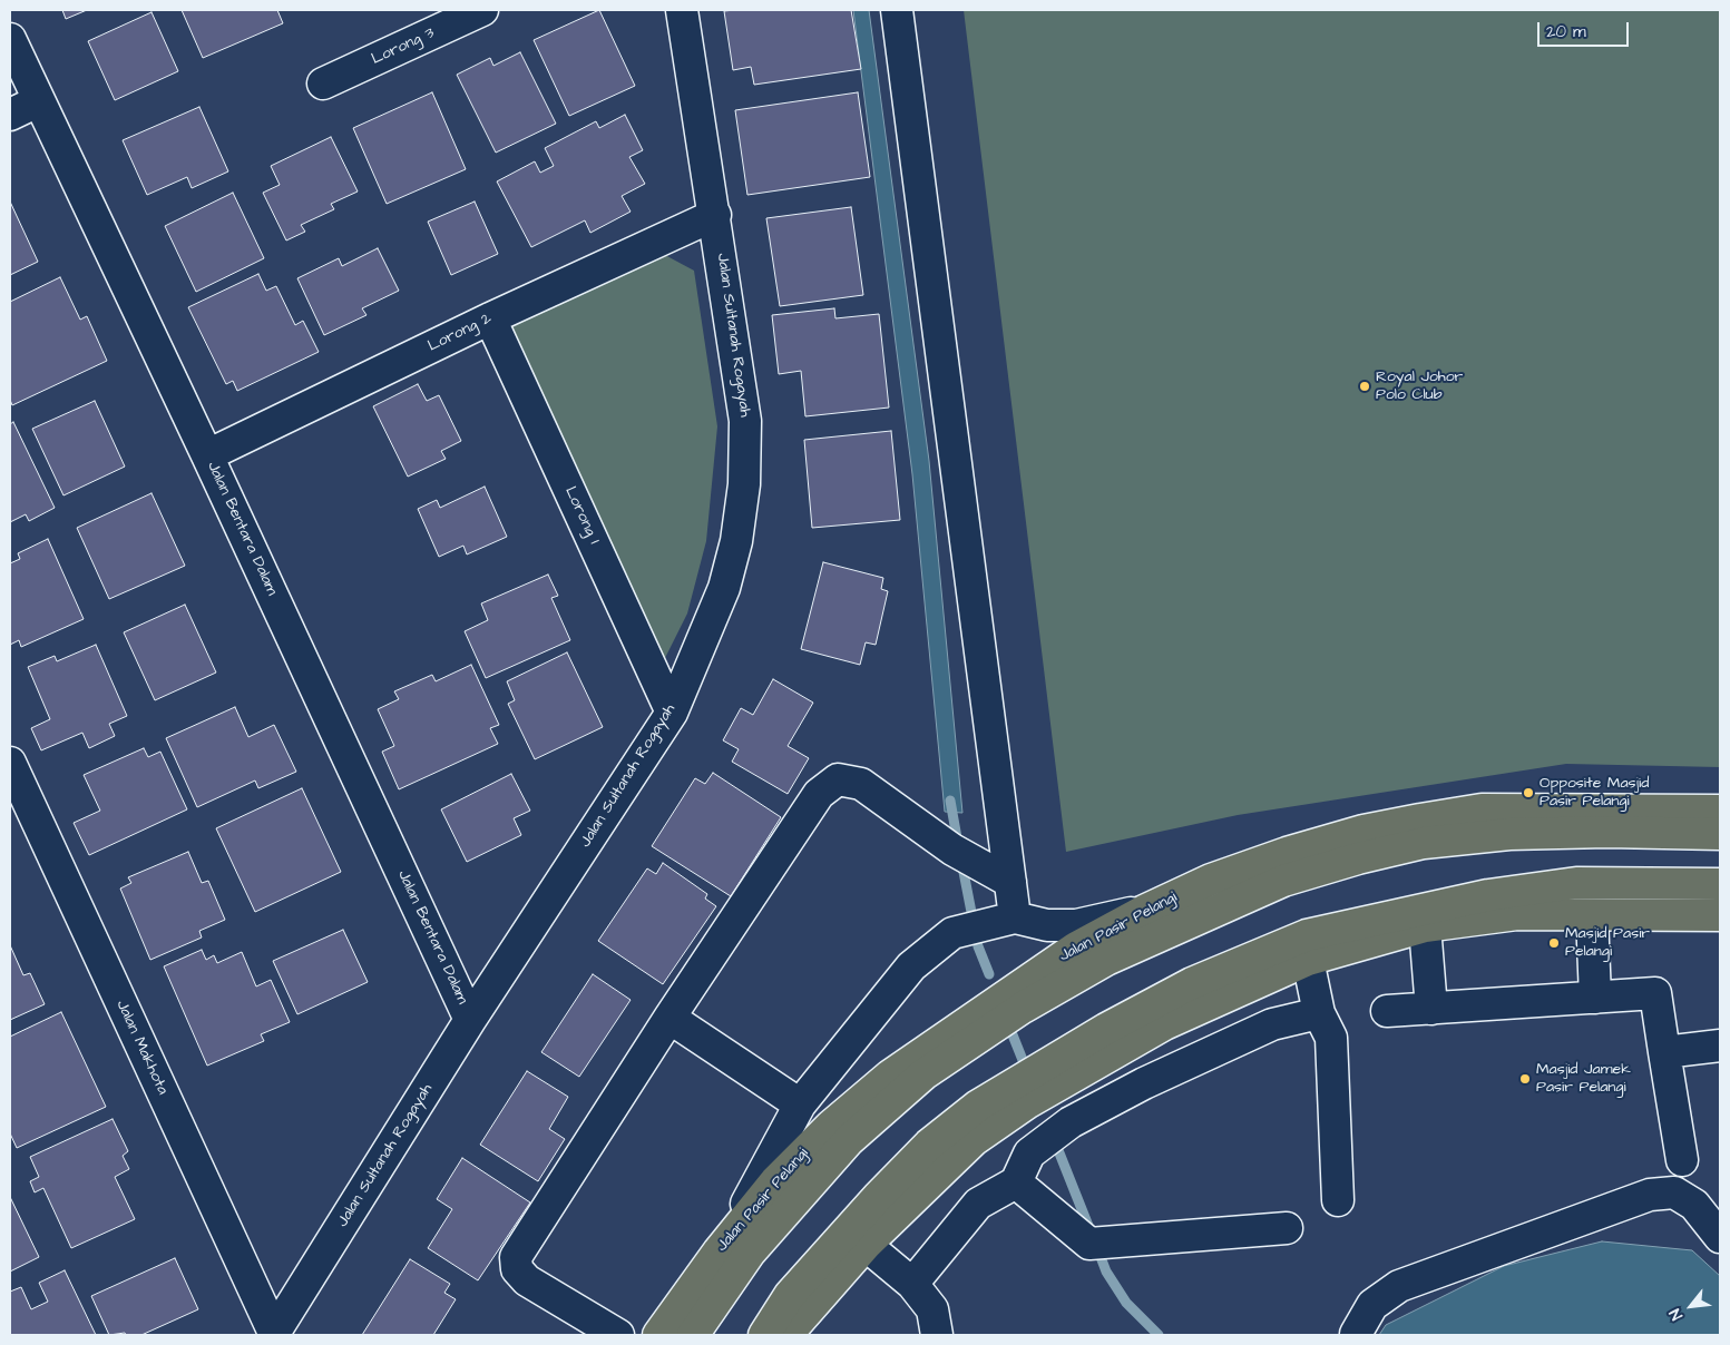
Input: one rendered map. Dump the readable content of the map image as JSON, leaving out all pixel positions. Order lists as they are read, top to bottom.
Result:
{
  "streets": {
    "main road": ["Jalan Pasir Pelangi"],
    "street": [
      "Lorong 3",
      "Lorong 2",
      "Jalan Sultanah Rogayah",
      "Lorong 1",
      "Jalan Bentara Dalam",
      "Jalan Makhota"
    ]
  },
  "crossings": [
    ["Lorong 2", "Jalan Sultanah Rogayah"],
    ["Lorong 2", "Lorong 1"],
    ["Lorong 2", "Jalan Bentara Dalam"],
    ["Jalan Sultanah Rogayah", "Lorong 1"],
    ["Jalan Sultanah Rogayah", "Jalan Bentara Dalam"],
    ["Jalan Sultanah Rogayah", "Jalan Makhota"]
  ],
  "places": [
    "Royal Johor Polo Club",
    "Opposite Masjid Pasir Pelangi",
    "Masjid Pasir Pelangi",
    "Masjid Jamek Pasir Pelangi"
  ],
  "scale_bar": "20 m",
  "north": "bottom left"
}
